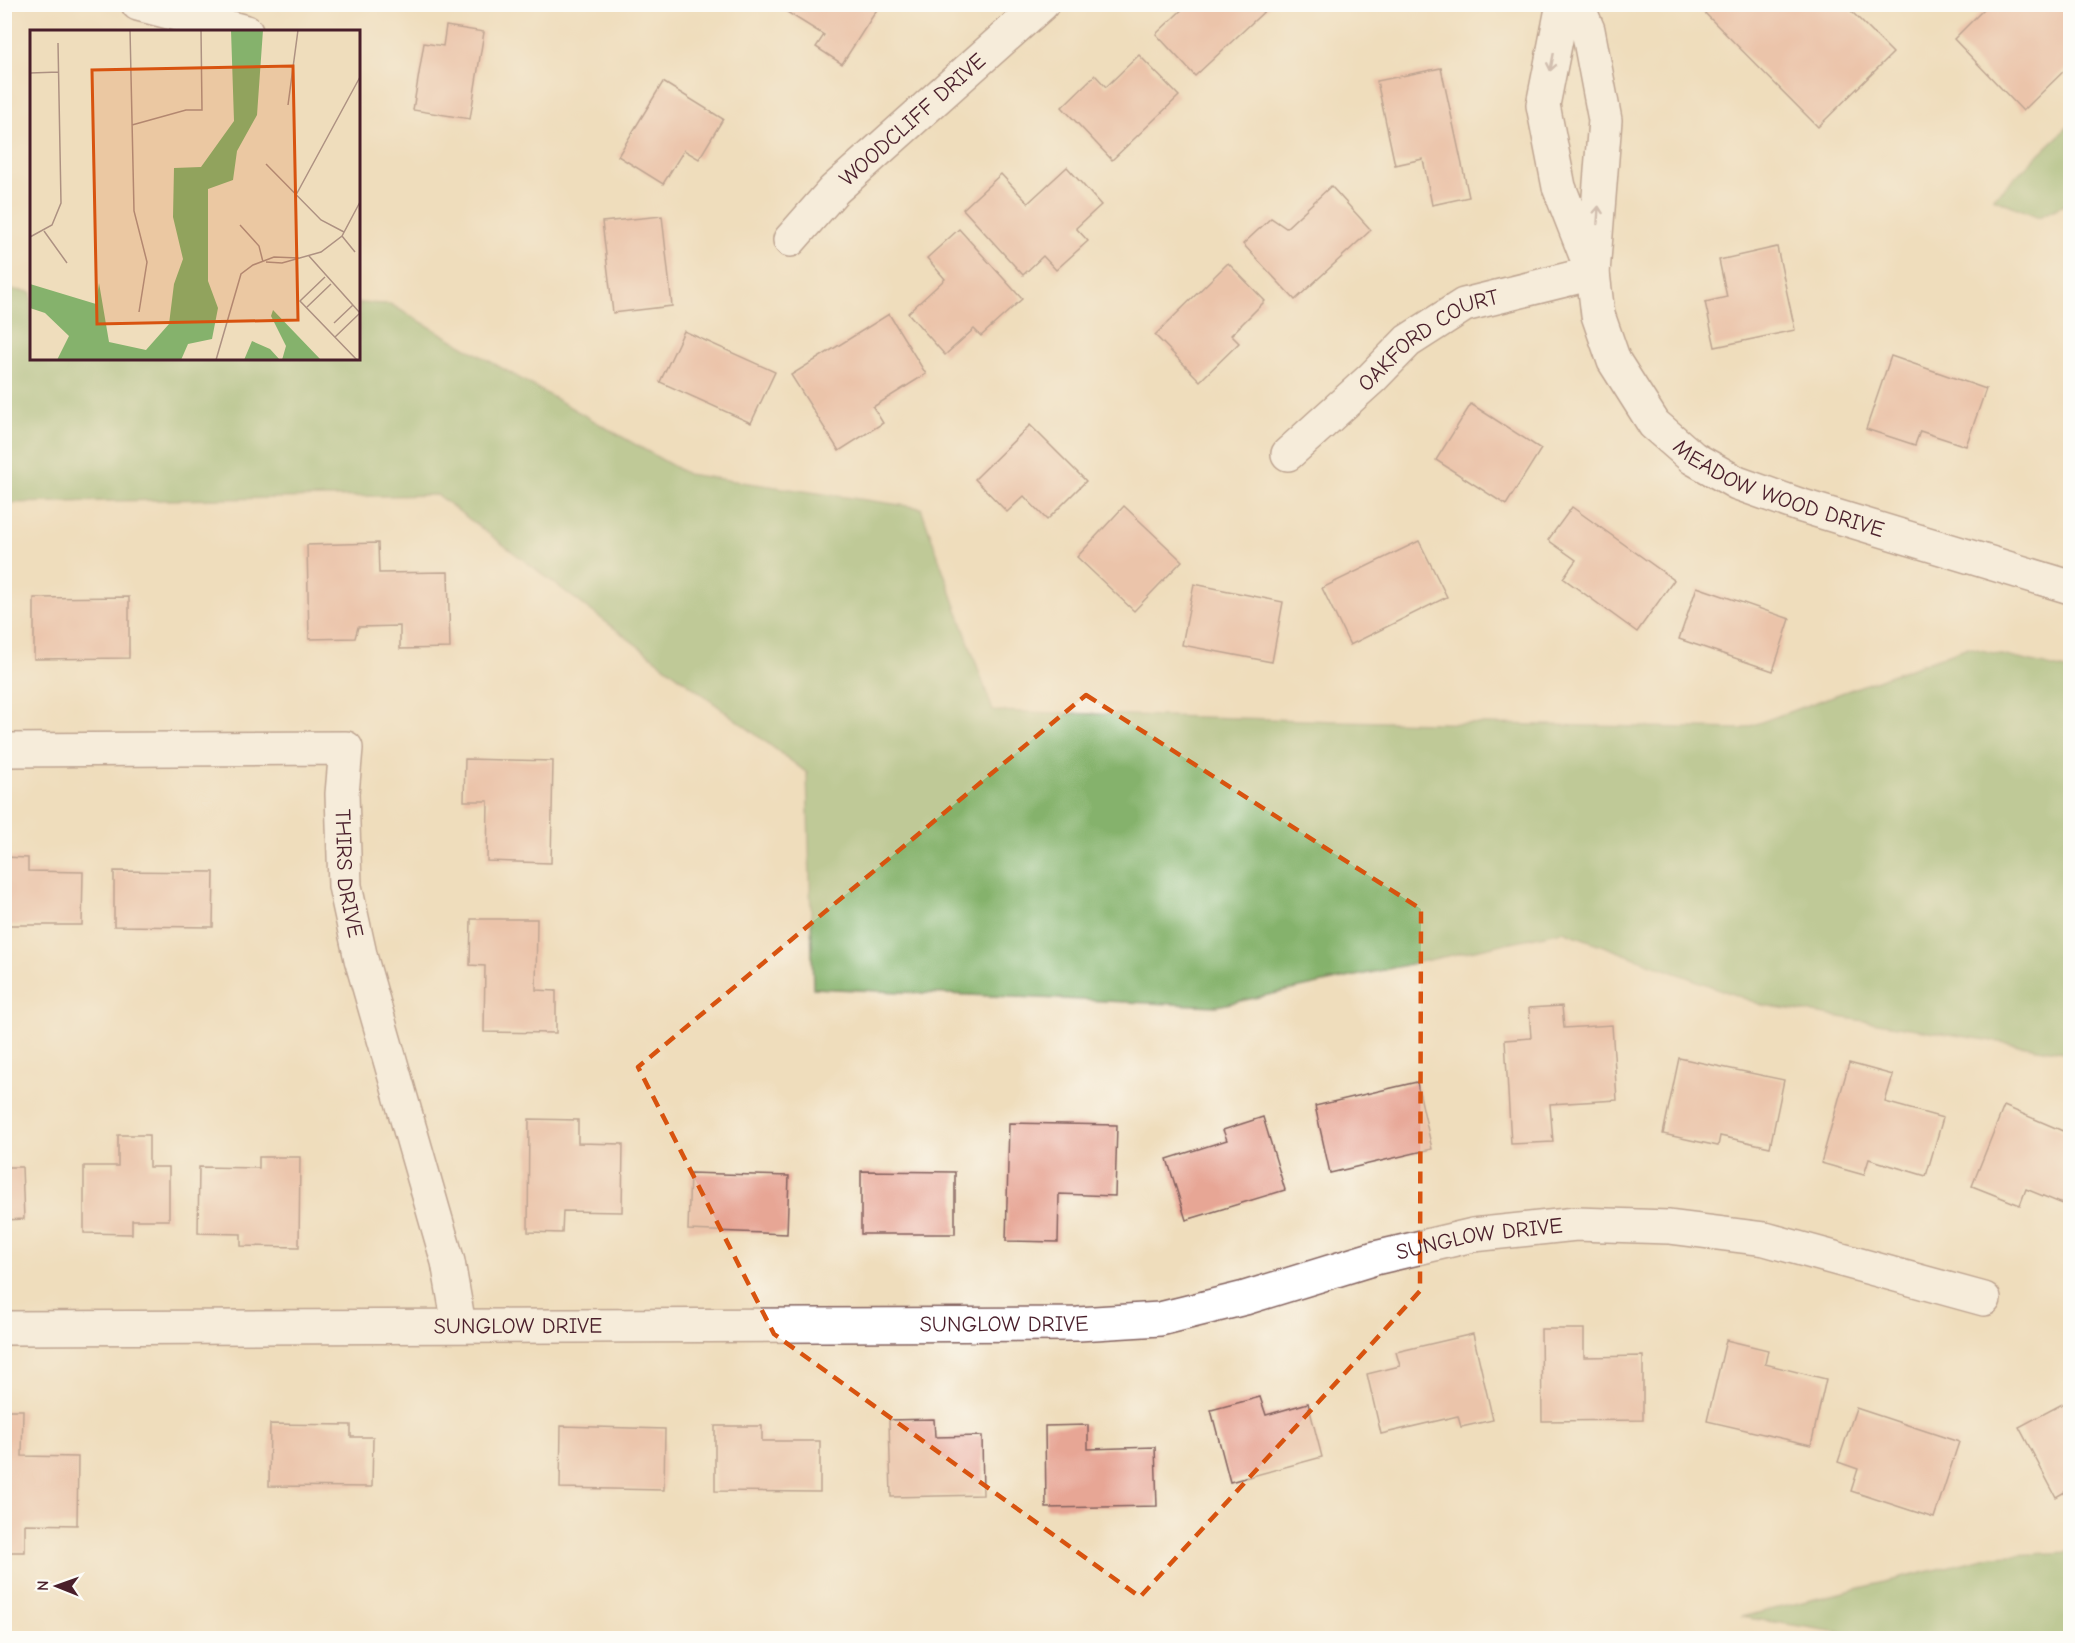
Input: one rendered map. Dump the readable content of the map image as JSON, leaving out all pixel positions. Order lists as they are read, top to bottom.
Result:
{
  "streets": {
    "street": [
      "WOODCLIFF DRIVE",
      "OAKFORD COURT",
      "MEADOW WOOD DRIVE",
      "THIRS DRIVE",
      "SUNGLOW DRIVE"
    ]
  },
  "crossings": [
    ["OAKFORD COURT", "MEADOW WOOD DRIVE"],
    ["THIRS DRIVE", "SUNGLOW DRIVE"]
  ],
  "north": "left"
}
